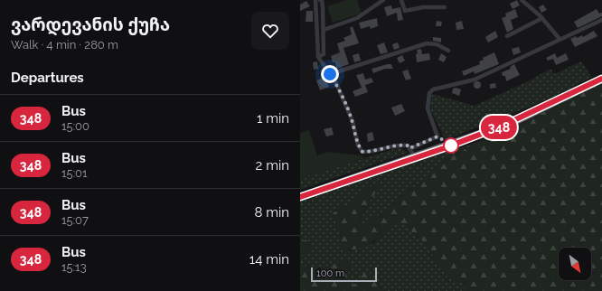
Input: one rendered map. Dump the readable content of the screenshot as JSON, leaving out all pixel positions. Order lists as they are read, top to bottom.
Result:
{
  "lines": ["bus line 348"],
  "scale_bar": "100 m",
  "north": "bottom right",
  "page": {
    "heading": [
      ["ვარდევანის ქუჩა", "Walk · 4 min · 280 m"],
      "Departures"
    ],
    "on_map": "348",
    "list": [
      {
        "mark": "348",
        "name": "Bus",
        "note": "15:00",
        "value": "1 min"
      },
      {
        "mark": "348",
        "name": "Bus",
        "note": "15:01",
        "value": "2 min"
      },
      {
        "mark": "348",
        "name": "Bus",
        "note": "15:07",
        "value": "8 min"
      },
      {
        "mark": "348",
        "name": "Bus",
        "note": "15:13",
        "value": "14 min"
      }
    ],
    "scale": "100 m"
  }
}
